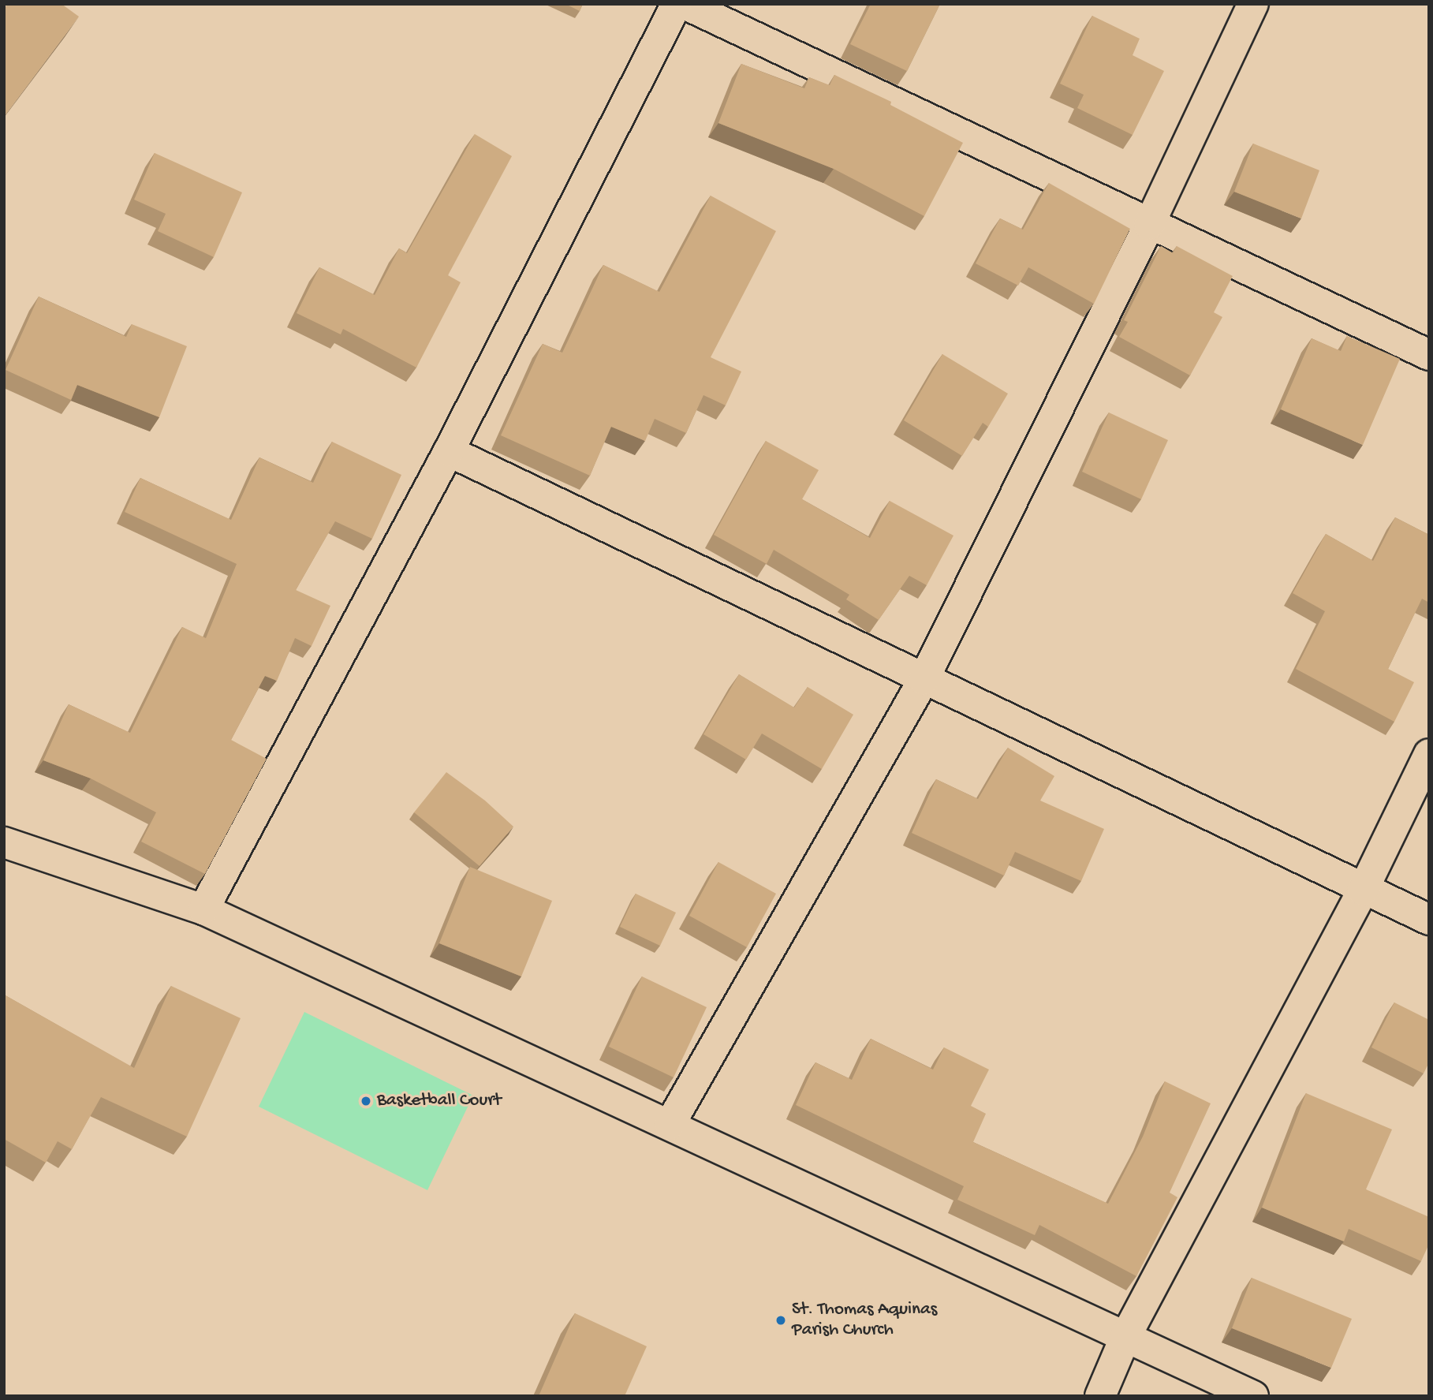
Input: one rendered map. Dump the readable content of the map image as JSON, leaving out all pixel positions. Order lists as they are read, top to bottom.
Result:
{
  "places": ["Basketball Court", "St. Thomas Aquinas Parish Church"]
}
